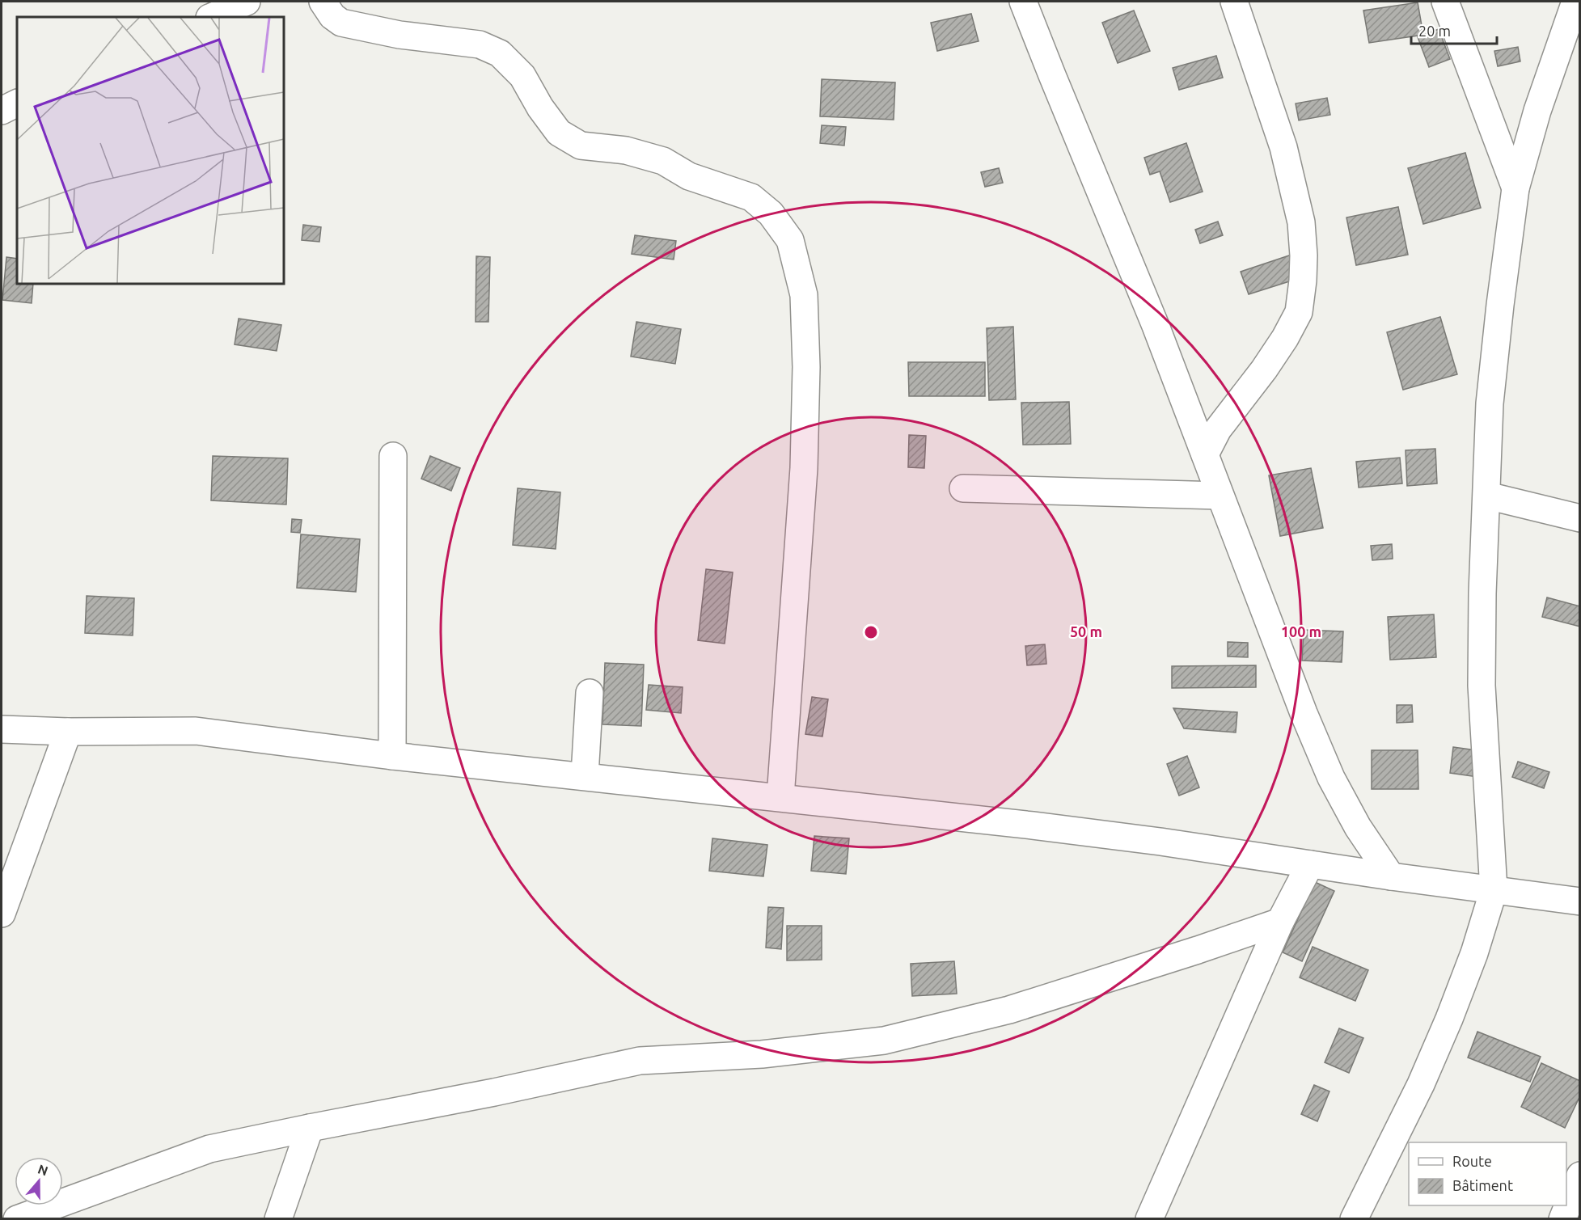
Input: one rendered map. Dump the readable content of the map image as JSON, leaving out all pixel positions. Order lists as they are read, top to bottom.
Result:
{
  "legend": ["Route", "Bâtiment"],
  "scale_bar": "20 m",
  "north": "top",
  "rings": ["50 m", "100 m"]
}
